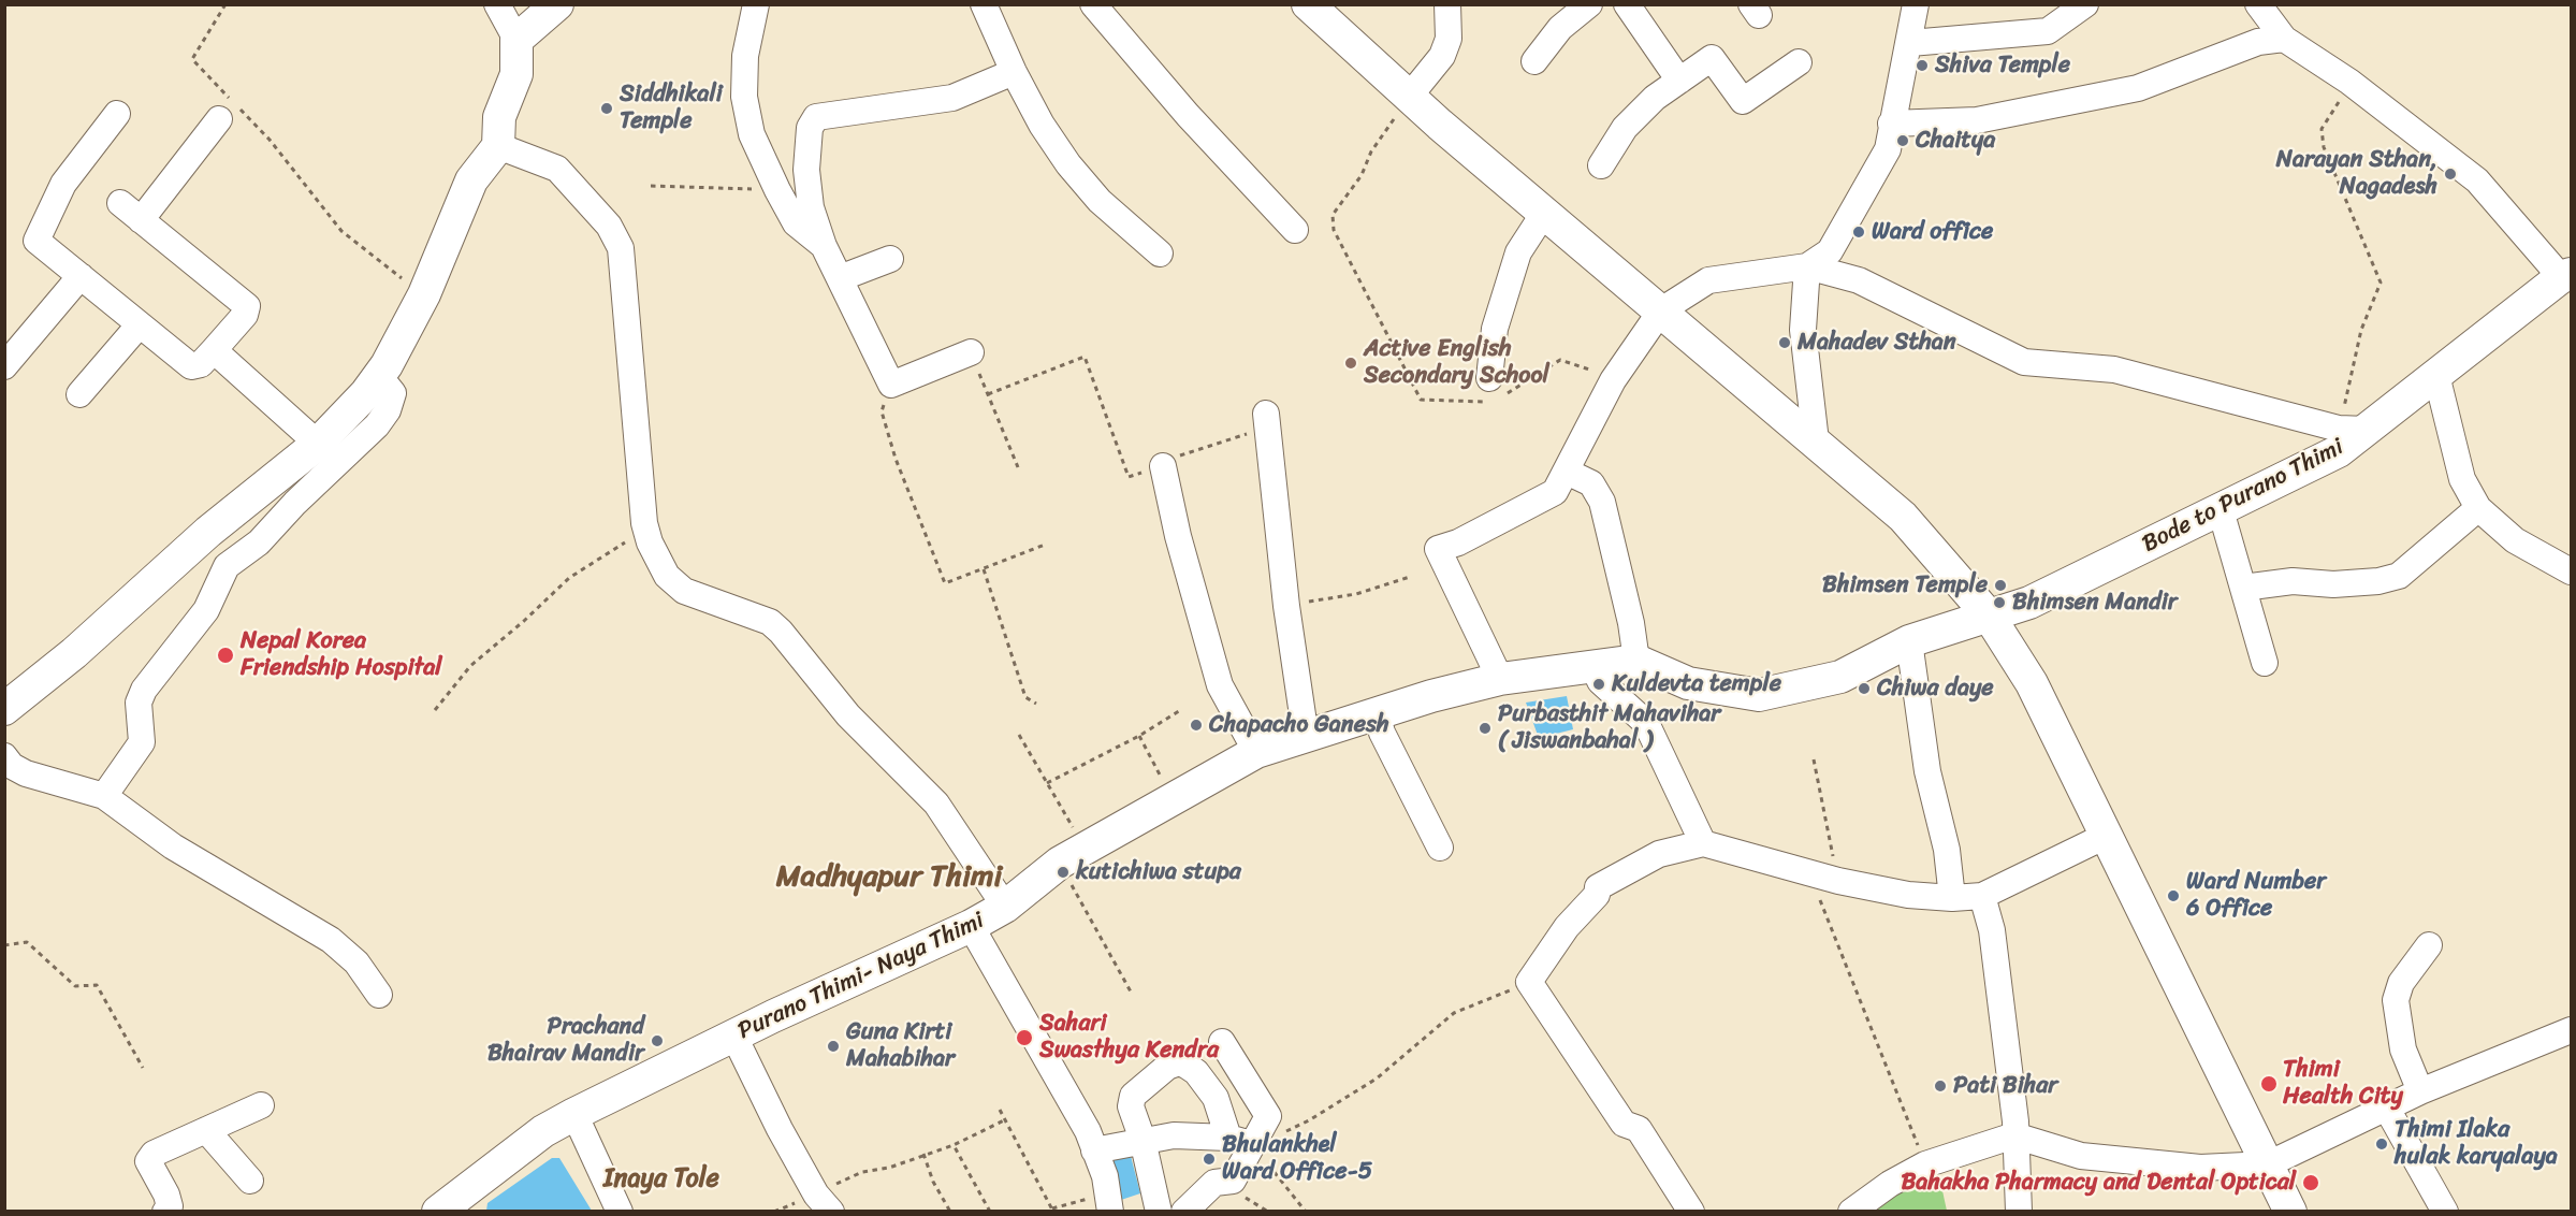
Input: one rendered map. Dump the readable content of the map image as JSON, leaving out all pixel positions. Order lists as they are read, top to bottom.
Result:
{
  "streets": {
    "main road": ["Bode to Purano Thimi", "Purano Thimi- Naya Thimi"]
  },
  "districts": ["Madhyapur Thimi", "Inaya Tole"],
  "places": [
    "Shiva Temple",
    "Siddhikali Temple",
    "Chaitya",
    "Narayan Sthan, Nagadesh",
    "Ward office",
    "Mahadev Sthan",
    "Active English Secondary School",
    "Bhimsen Temple",
    "Bhimsen Mandir",
    "Nepal Korea Friendship Hospital",
    "Kuldevta temple",
    "Chiwa daye",
    "Chapacho Ganesh",
    "Purbasthit Mahavihar ( Jiswanbahal )",
    "kutichiwa stupa",
    "Ward Number 6 Office",
    "Sahari Swasthya Kendra",
    "Prachand Bhairav Mandir",
    "Guna Kirti Mahabihar",
    "Thimi Health City",
    "Pati Bihar",
    "Thimi Ilaka hulak karyalaya",
    "Bhulankhel Ward Office-5",
    "Bahakha Pharmacy and Dental Optical"
  ]
}
